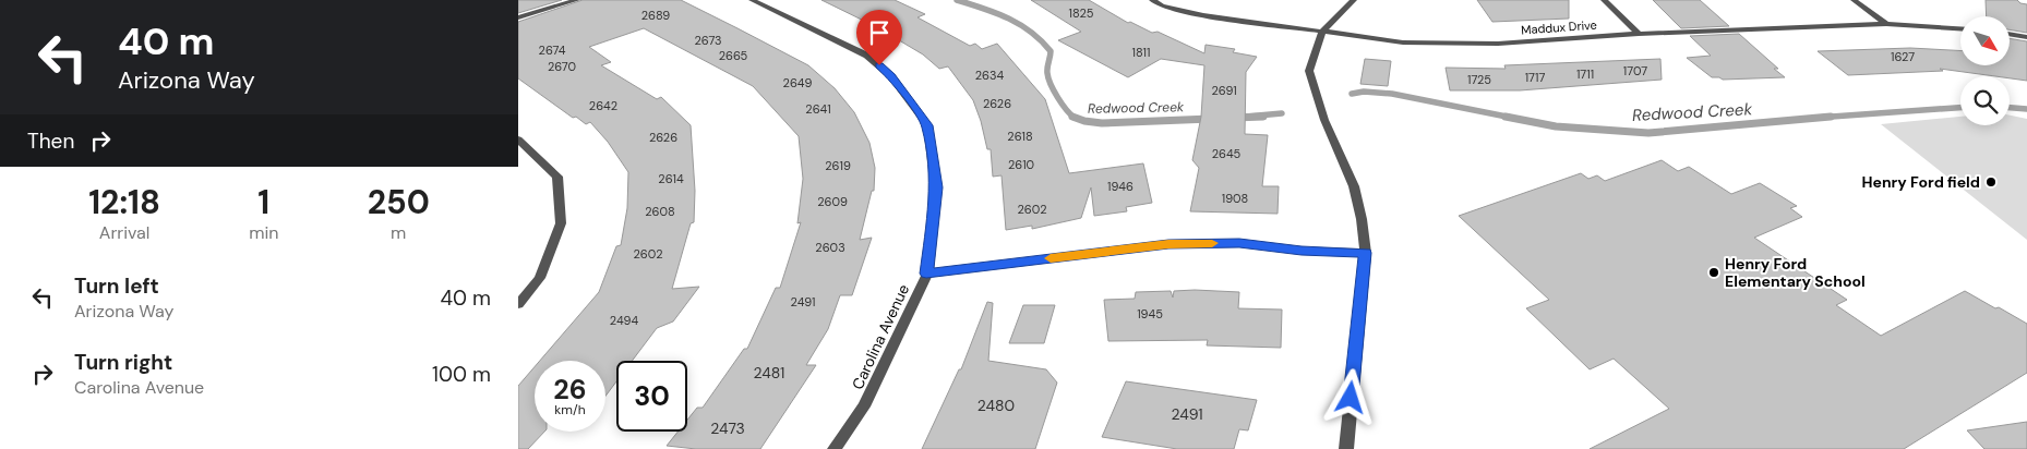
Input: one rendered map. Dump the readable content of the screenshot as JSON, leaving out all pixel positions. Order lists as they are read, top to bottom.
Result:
{
  "streets": {
    "street": ["Maddux Drive", "Carolina Avenue"]
  },
  "water": ["Redwood Creek"],
  "places": ["Henry Ford field", "Henry Ford Elementary School"],
  "house_numbers": [
    "1825",
    "2689",
    "2673",
    "2674",
    "1811",
    "2665",
    "1627",
    "2670",
    "1707",
    "1711",
    "2634",
    "1717",
    "1725",
    "2649",
    "2691",
    "2626",
    "2642",
    "2641",
    "2618",
    "2626",
    "2645",
    "2610",
    "2619",
    "2614",
    "1946",
    "1908",
    "2609",
    "2602",
    "2608",
    "2603",
    "2602",
    "2491",
    "1945",
    "2494",
    "2481",
    "2480",
    "2491",
    "2473"
  ],
  "north": "bottom right",
  "page": {
    "turn": ["40 m", "Arizona Way"],
    "then": "Then",
    "eta": [
      "12:18",
      "Arrival",
      "1",
      "min",
      "250",
      "m"
    ],
    "list": [
      {
        "name": "Turn left",
        "note": "Arizona Way",
        "value": "40 m"
      },
      {
        "name": "Turn right",
        "note": "Carolina Avenue",
        "value": "100 m"
      }
    ],
    "speed": "26 km/h",
    "limit": "30"
  }
}
